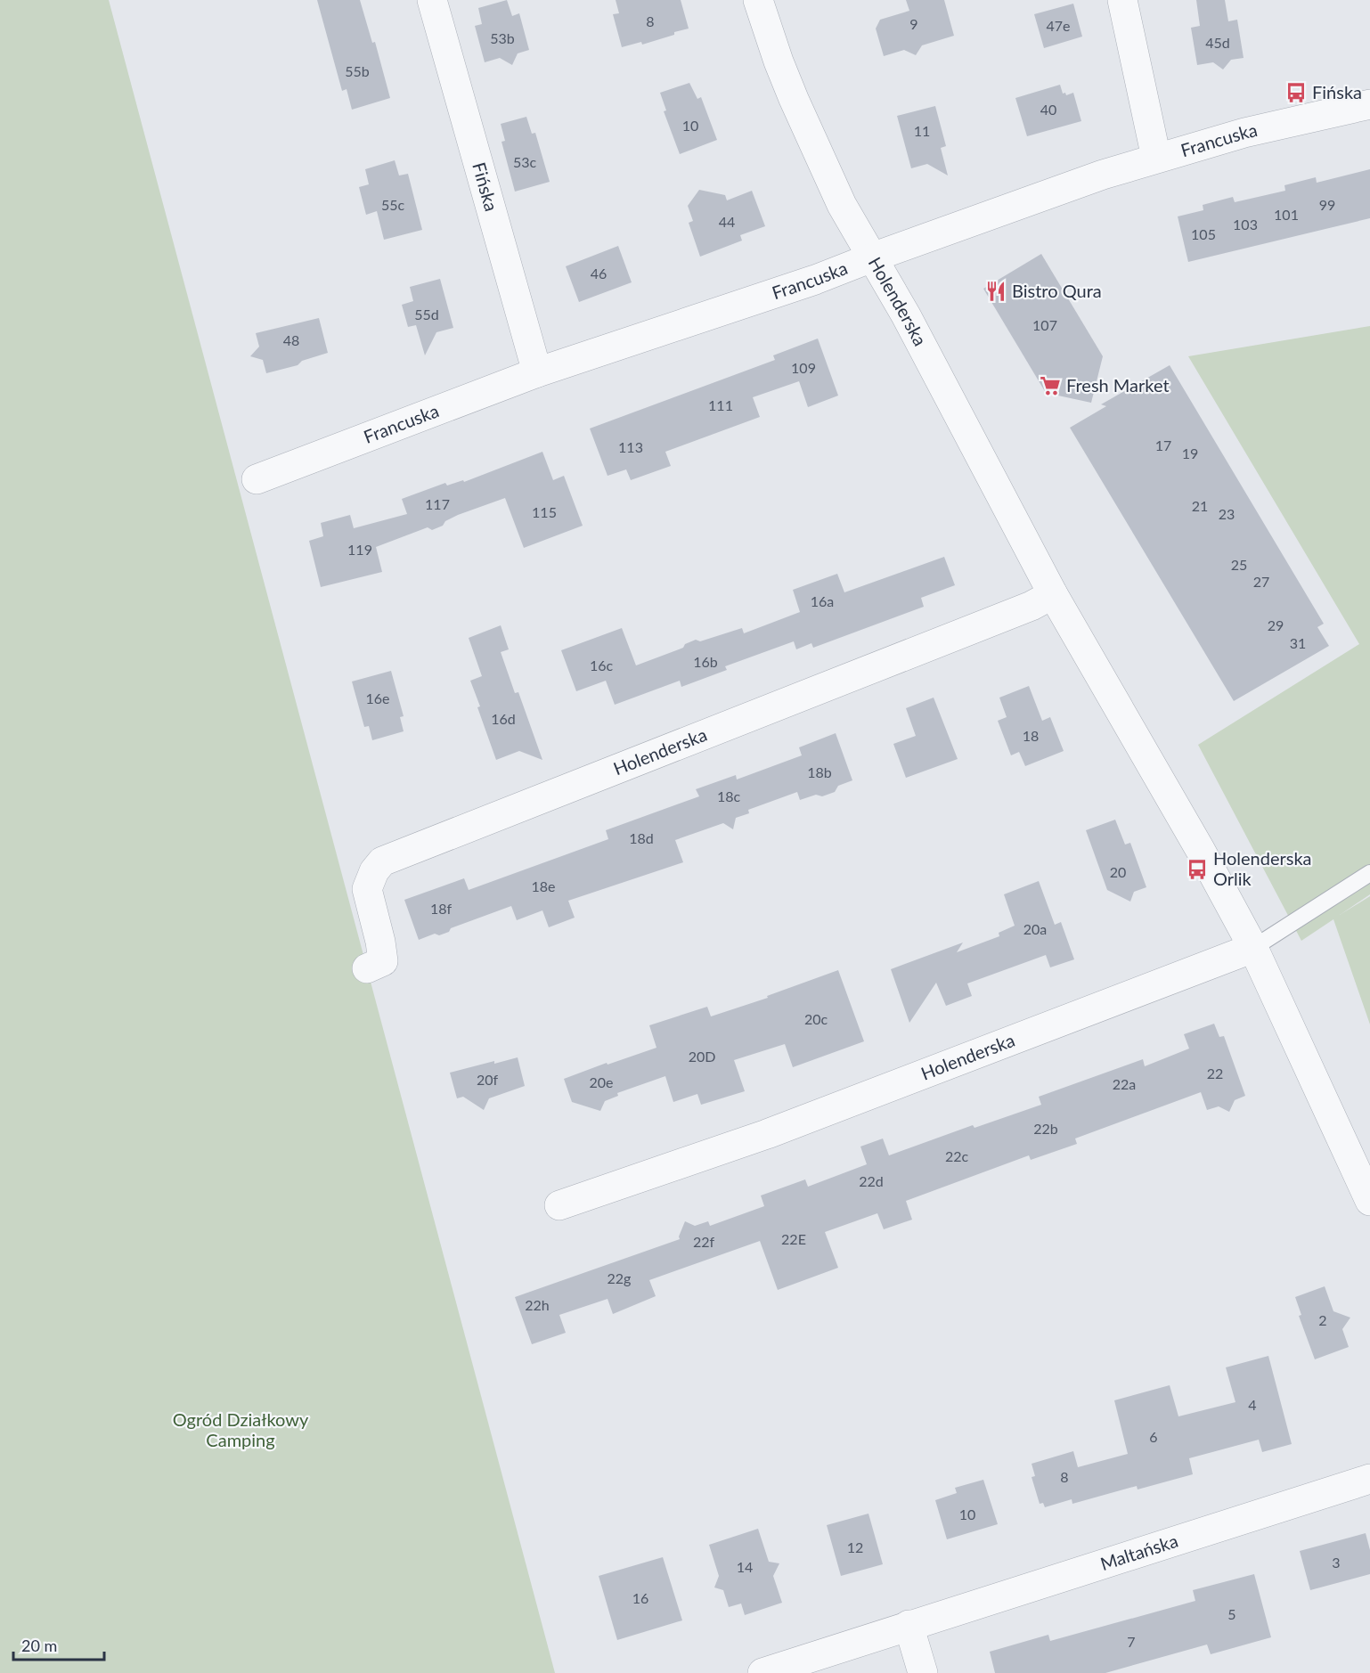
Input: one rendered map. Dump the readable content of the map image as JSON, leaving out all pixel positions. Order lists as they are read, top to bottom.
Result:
{
  "streets": {
    "street": [
      "Francuska",
      "Fińska",
      "Holenderska",
      "Maltańska"
    ]
  },
  "crossings": [
    ["Francuska", "Fińska"],
    ["Francuska", "Holenderska"]
  ],
  "parks": ["Ogród Działkowy Camping"],
  "places": {
    "bus stop": ["Fińska", "Holenderska Orlik"],
    "restaurant": ["Bistro Qura"],
    "supermarket": ["Fresh Market"]
  },
  "house_numbers": [
    "8",
    "9",
    "47e",
    "53b",
    "45d",
    "55b",
    "40",
    "10",
    "11",
    "53c",
    "55c",
    "99",
    "101",
    "44",
    "103",
    "105",
    "46",
    "55d",
    "107",
    "48",
    "109",
    "111",
    "17",
    "113",
    "19",
    "117",
    "21",
    "115",
    "23",
    "119",
    "25",
    "27",
    "16a",
    "29",
    "31",
    "16b",
    "16c",
    "16e",
    "16d",
    "18",
    "18b",
    "18c",
    "18d",
    "20",
    "18e",
    "18f",
    "20a",
    "20c",
    "20D",
    "22",
    "20f",
    "20e",
    "22a",
    "22b",
    "22c",
    "22d",
    "22E",
    "22f",
    "22g",
    "22h",
    "2",
    "4",
    "6",
    "8",
    "10",
    "12",
    "3",
    "14",
    "16",
    "5",
    "7"
  ],
  "scale_bar": "20 m"
}
